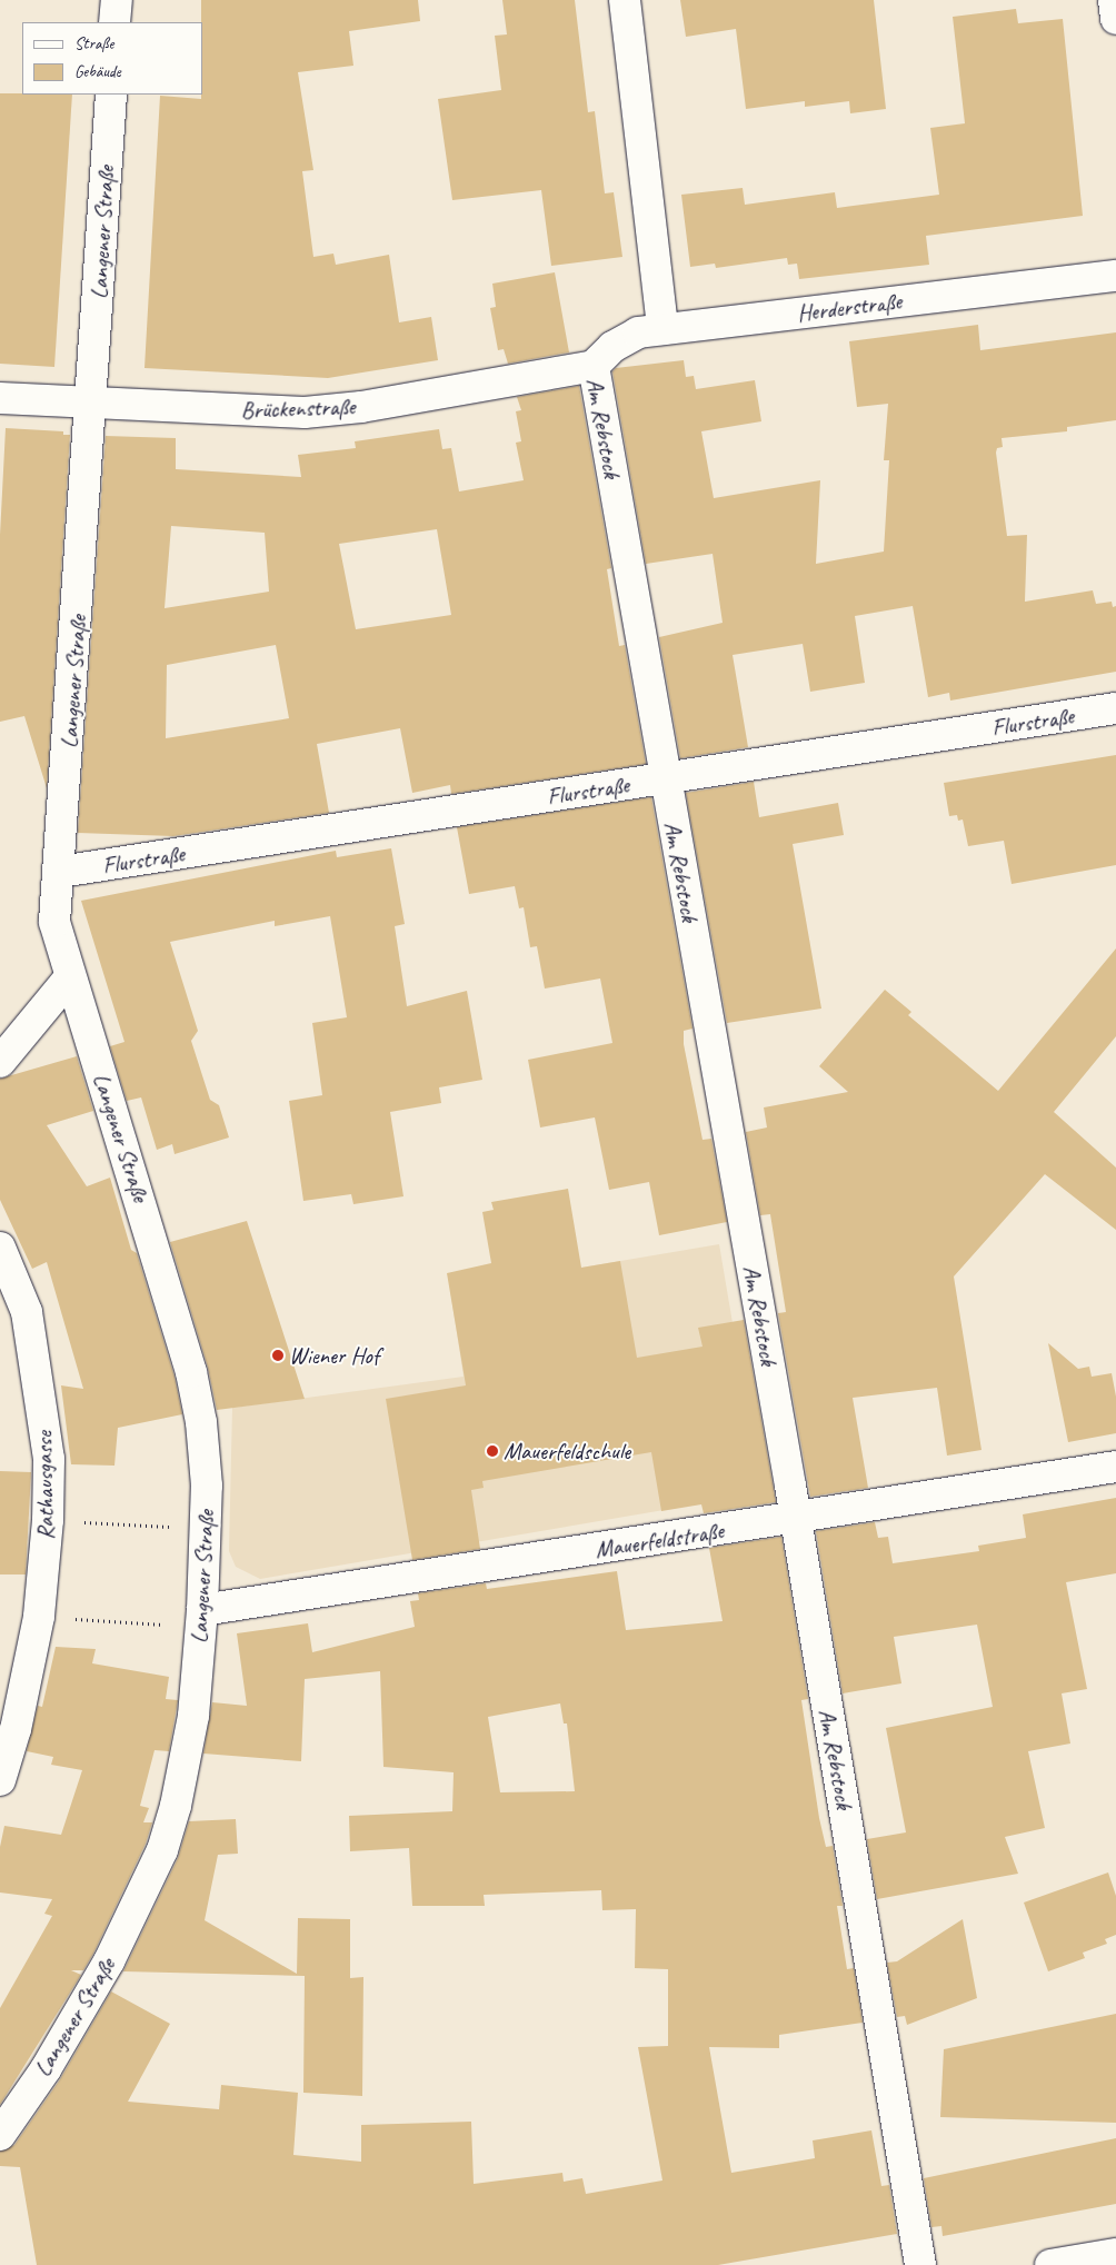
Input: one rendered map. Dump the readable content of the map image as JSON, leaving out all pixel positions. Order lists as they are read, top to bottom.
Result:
{
  "streets": {
    "street": [
      "Langener Straße",
      "Herderstraße",
      "Brückenstraße",
      "Am Rebstock",
      "Flurstraße",
      "Rathausgasse",
      "Mauerfeldstraße"
    ]
  },
  "crossings": [
    ["Langener Straße", "Brückenstraße"],
    ["Langener Straße", "Flurstraße"],
    ["Langener Straße", "Mauerfeldstraße"],
    ["Herderstraße", "Brückenstraße"],
    ["Herderstraße", "Am Rebstock"],
    ["Brückenstraße", "Am Rebstock"],
    ["Am Rebstock", "Flurstraße"],
    ["Am Rebstock", "Mauerfeldstraße"]
  ],
  "places": ["Wiener Hof", "Mauerfeldschule"],
  "legend": ["Straße", "Gebäude"]
}
